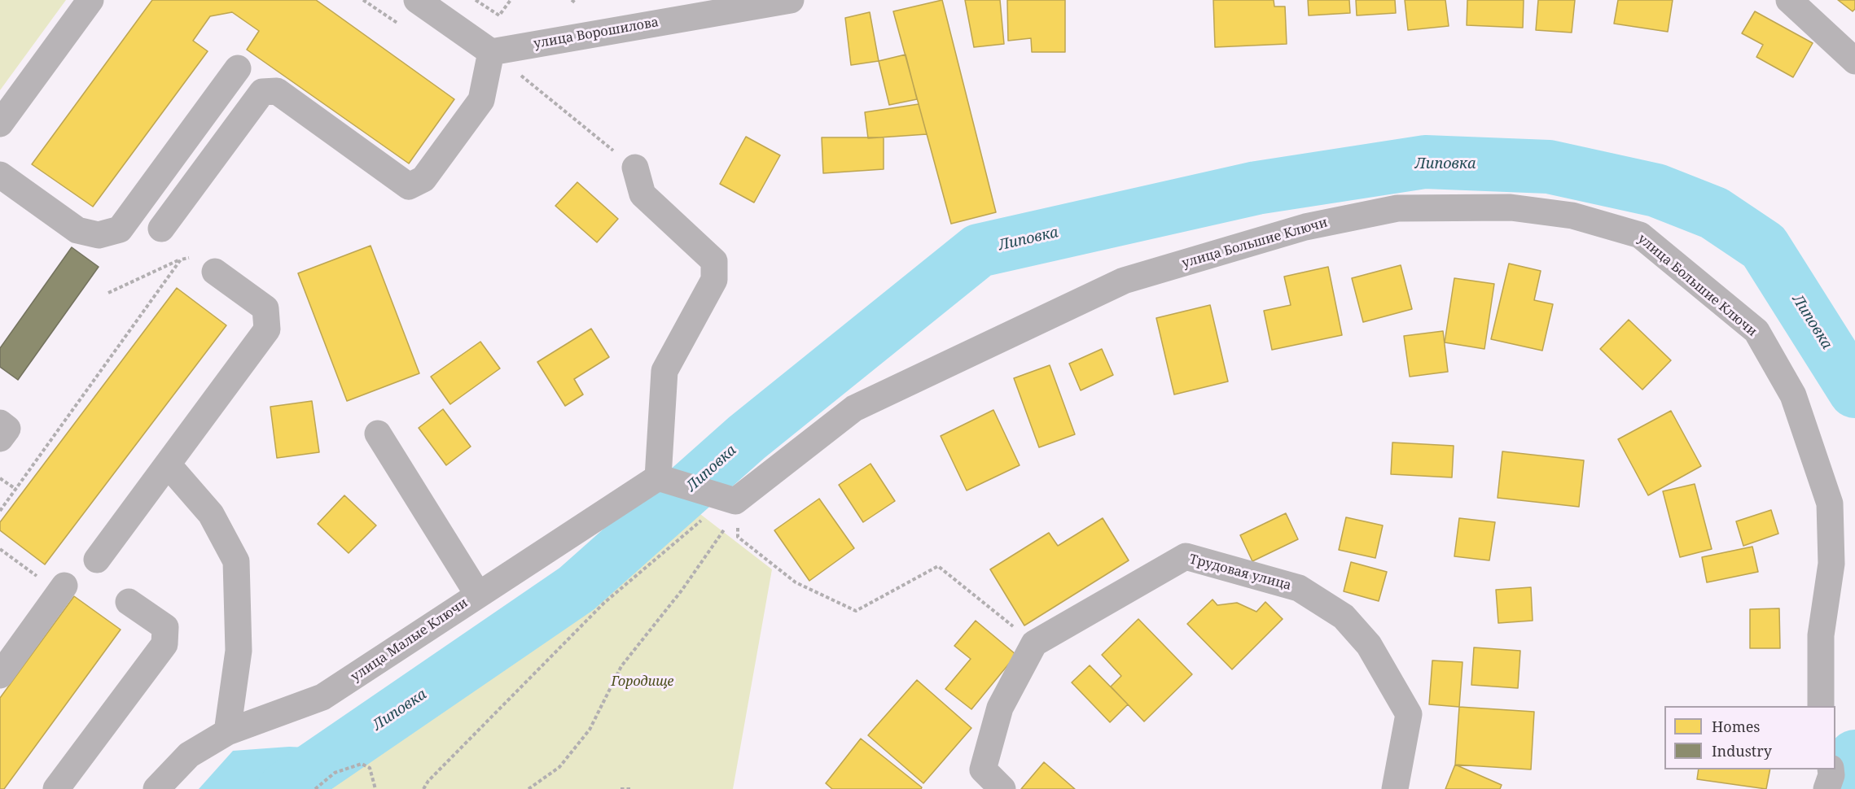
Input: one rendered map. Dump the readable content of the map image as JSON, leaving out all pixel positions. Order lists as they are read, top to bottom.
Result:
{
  "streets": {
    "street": [
      "улица Ворошилова",
      "улица Большие Ключи",
      "Трудовая улица",
      "улица Малые Ключи"
    ]
  },
  "water": ["Липовка"],
  "parks": ["Городище"],
  "legend": ["Homes", "Industry"]
}
